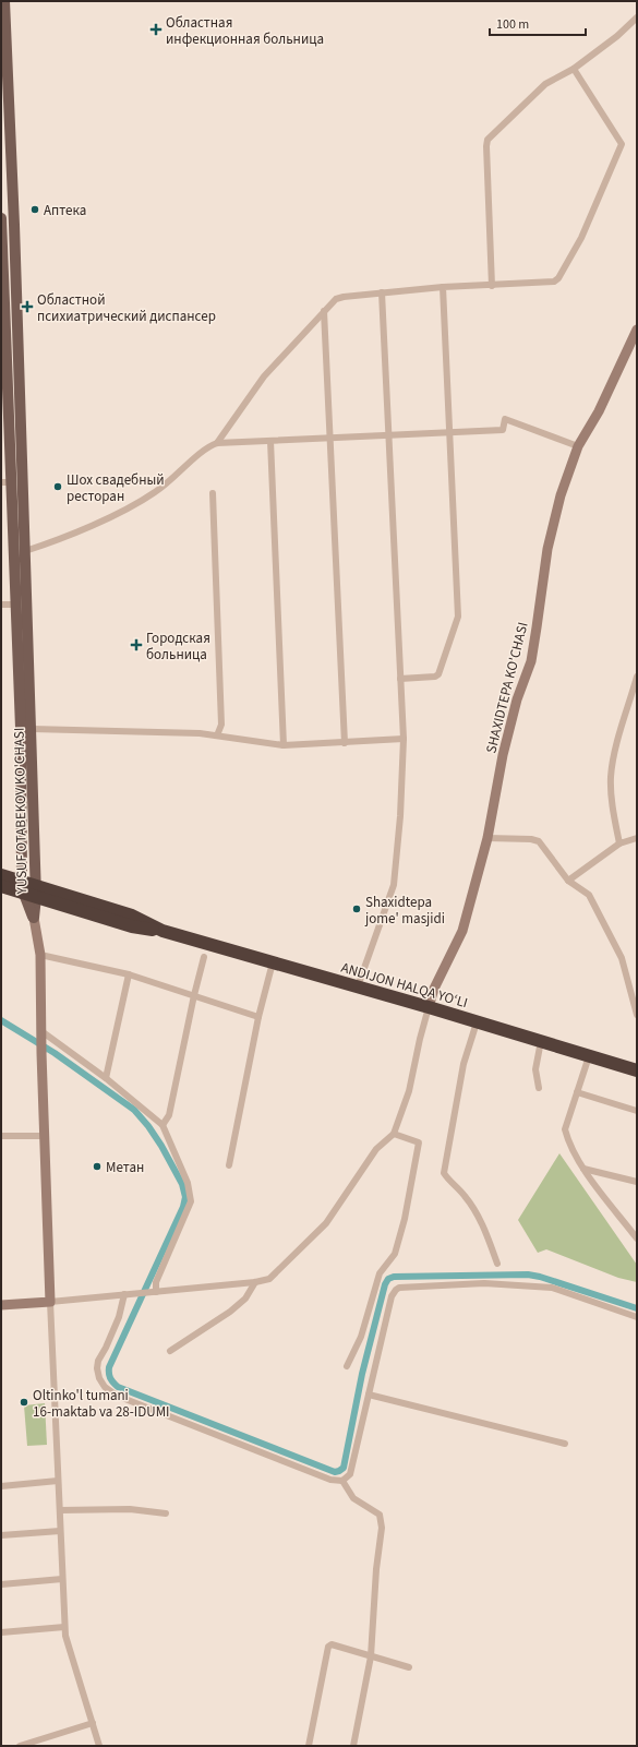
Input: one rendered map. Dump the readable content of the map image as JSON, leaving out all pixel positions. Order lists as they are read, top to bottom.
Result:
{
  "streets": {
    "highway": ["ANDIJON HALQA YO‘LI"],
    "main road": ["YUSUF OTABEKOV KO'CHASI"],
    "street": ["SHAXIDTEPA KO'CHASI"]
  },
  "crossings": [
    ["SHAXIDTEPA KO'CHASI", "ANDIJON HALQA YO‘LI"],
    ["YUSUF OTABEKOV KO'CHASI", "ANDIJON HALQA YO‘LI"]
  ],
  "places": {
    "health": ["Областная инфекционная больница", "Областной психиатрический диспансер", "Городская больница"],
    "other": [
      "Аптека",
      "Шох свадебный ресторан",
      "Shaxidtepa jome' masjidi",
      "Метан",
      "Oltinko'l tumani 16-maktab va 28-IDUMI"
    ]
  },
  "scale_bar": "100 m"
}
